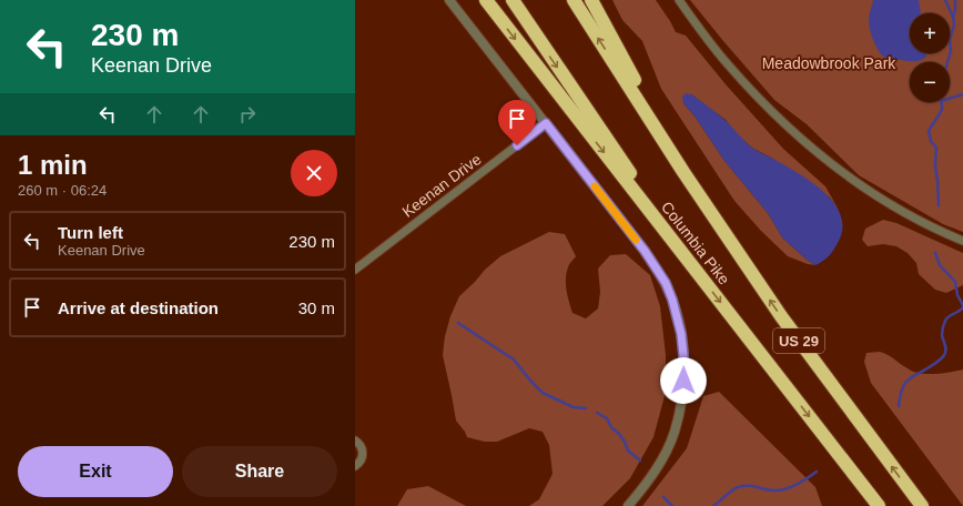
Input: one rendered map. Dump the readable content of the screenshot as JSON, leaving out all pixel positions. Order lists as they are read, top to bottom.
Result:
{
  "streets": {
    "highway": ["Columbia Pike", "US 29"],
    "street": ["Keenan Drive"]
  },
  "parks": ["Meadowbrook Park"],
  "page": {
    "turn": ["230 m", "Keenan Drive"],
    "map_buttons": ["+", "−"],
    "heading": ["1 min", "260 m · 06:24"],
    "list": [
      {
        "name": "Turn left",
        "note": "Keenan Drive",
        "value": "230 m"
      },
      {
        "name": "Arrive at destination",
        "value": "30 m"
      }
    ],
    "buttons": ["Exit", "Share"]
  }
}
